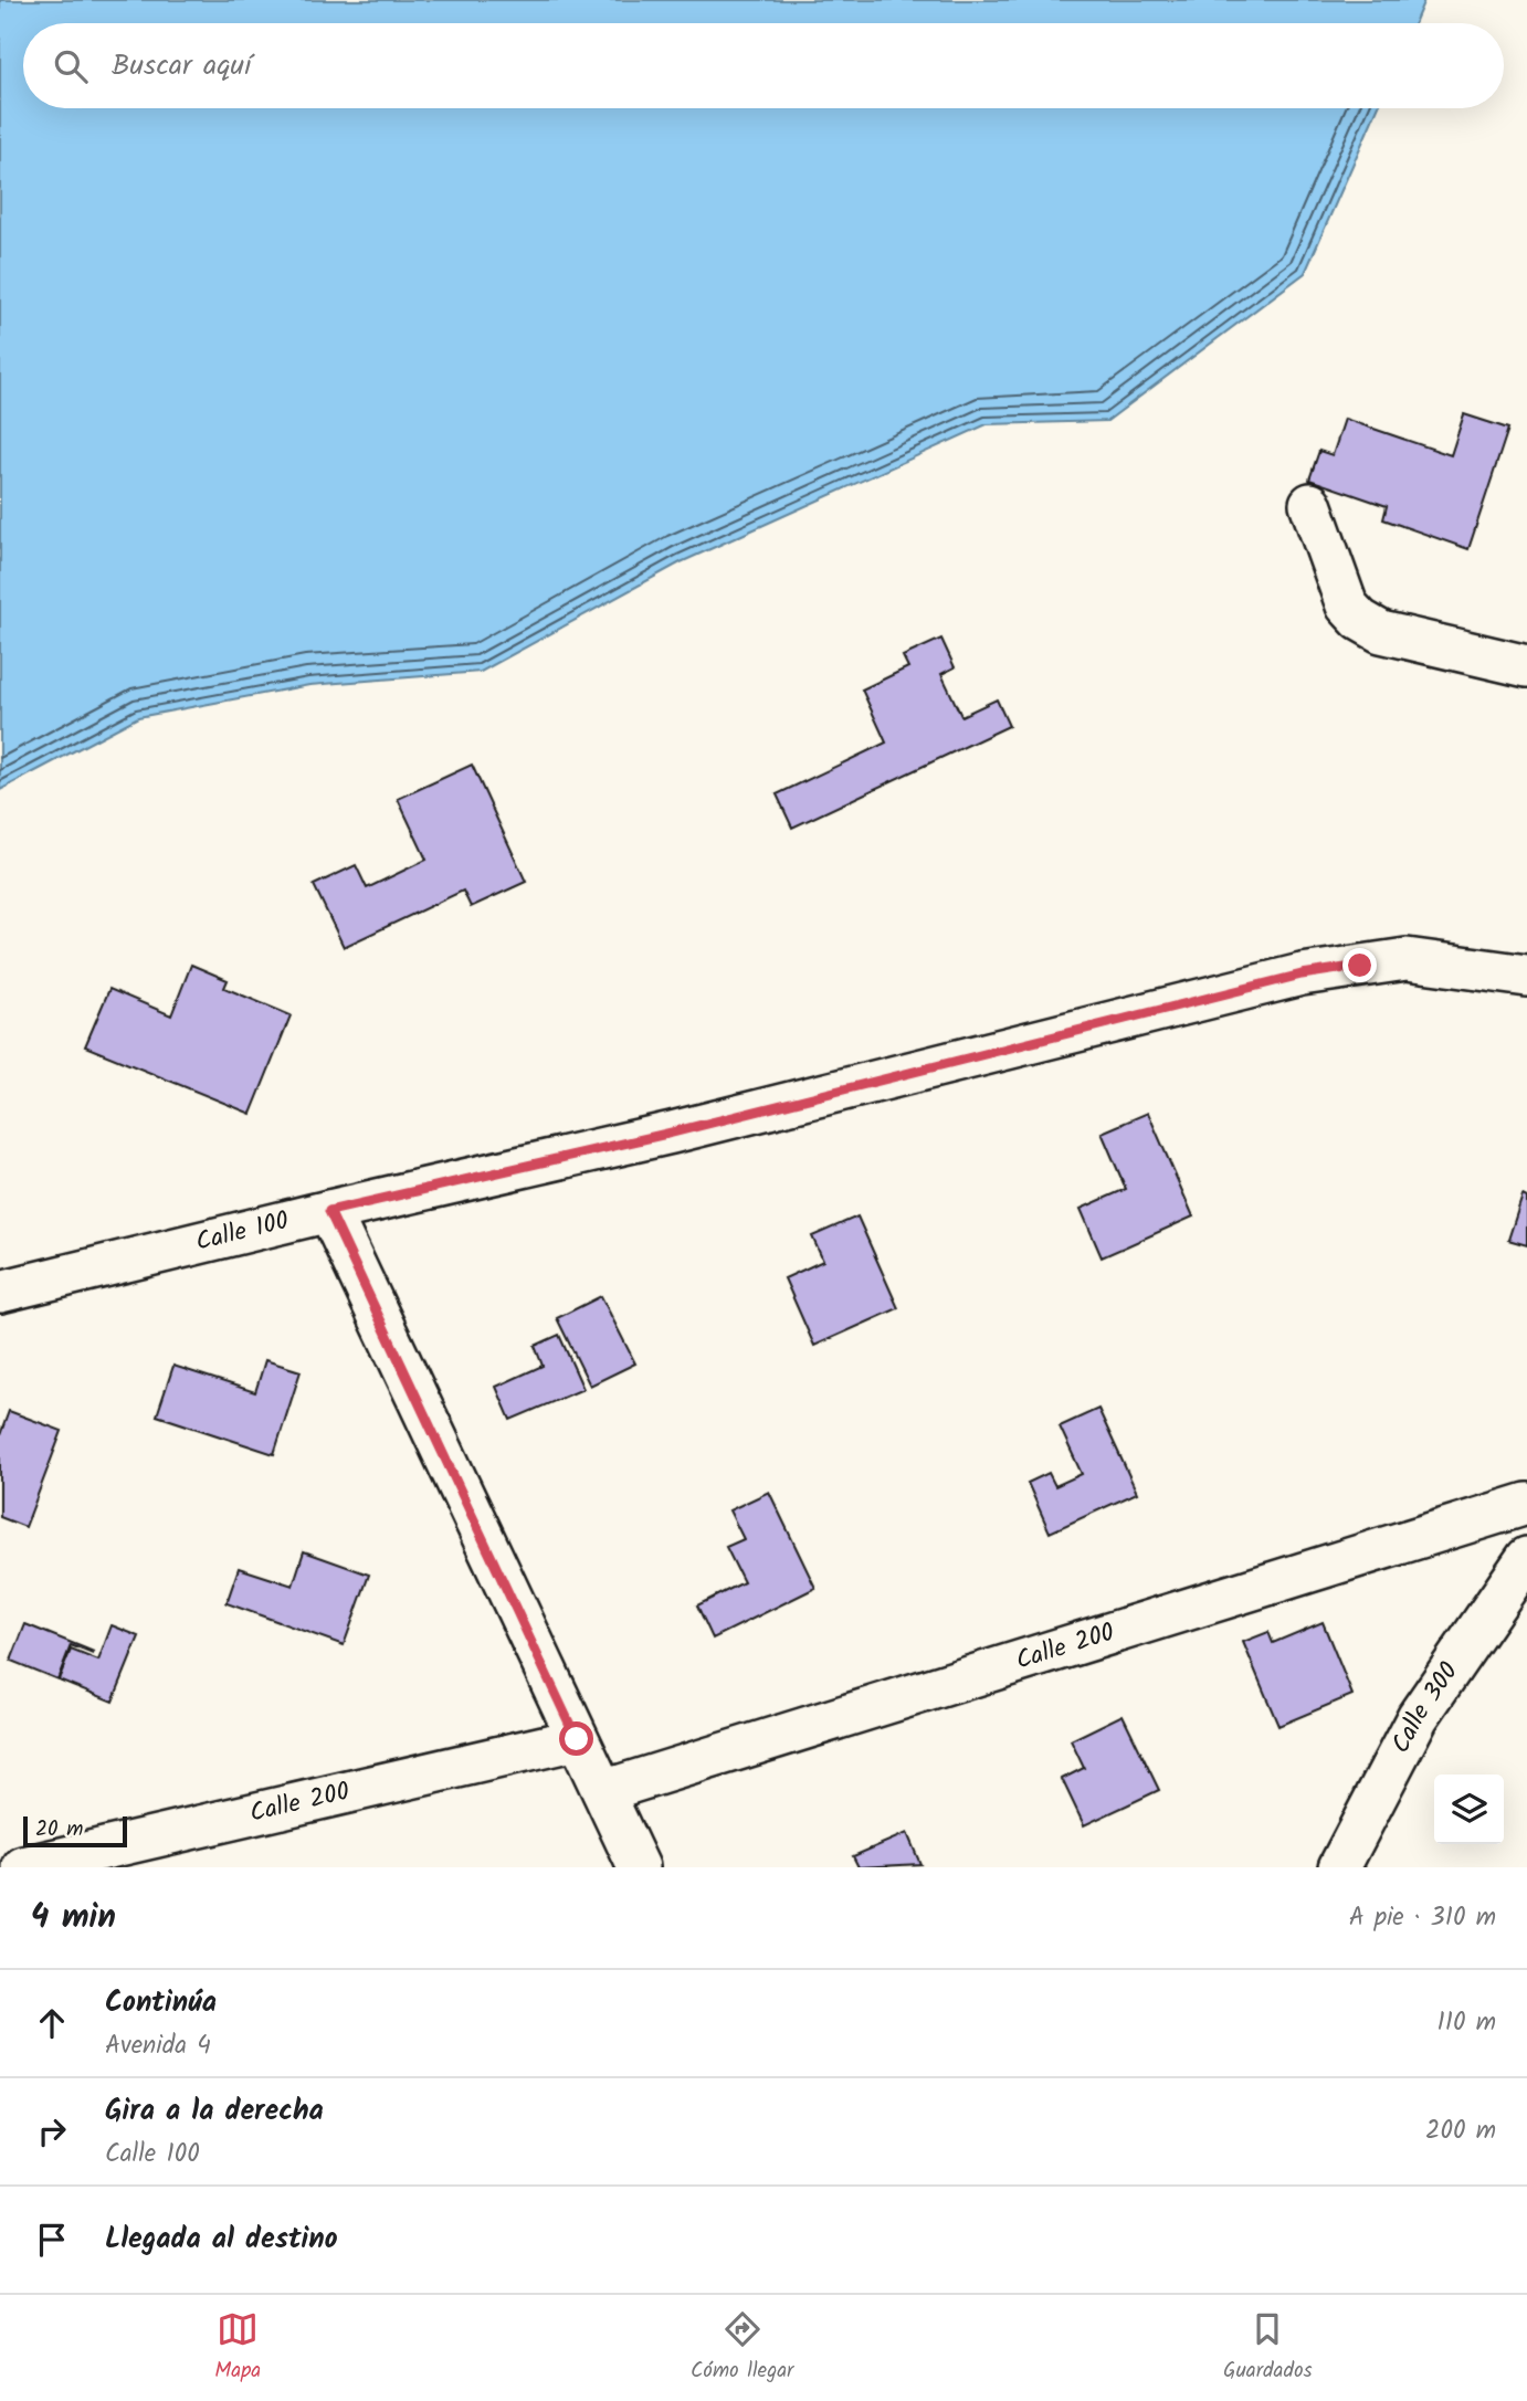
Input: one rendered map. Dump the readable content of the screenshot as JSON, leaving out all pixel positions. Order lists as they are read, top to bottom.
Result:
{
  "streets": {
    "street": ["Calle 100", "Calle 200", "Calle 300"]
  },
  "scale_bar": "20 m",
  "page": {
    "search": "Buscar aquí",
    "scale": "20 m",
    "heading": ["4 min", "A pie · 310 m"],
    "list": [
      ["Continúa", "Avenida 4", "110 m"],
      ["Gira a la derecha", "Calle 100", "200 m"],
      "Llegada al destino"
    ],
    "nav": ["Mapa", "Cómo llegar", "Guardados"]
  }
}
